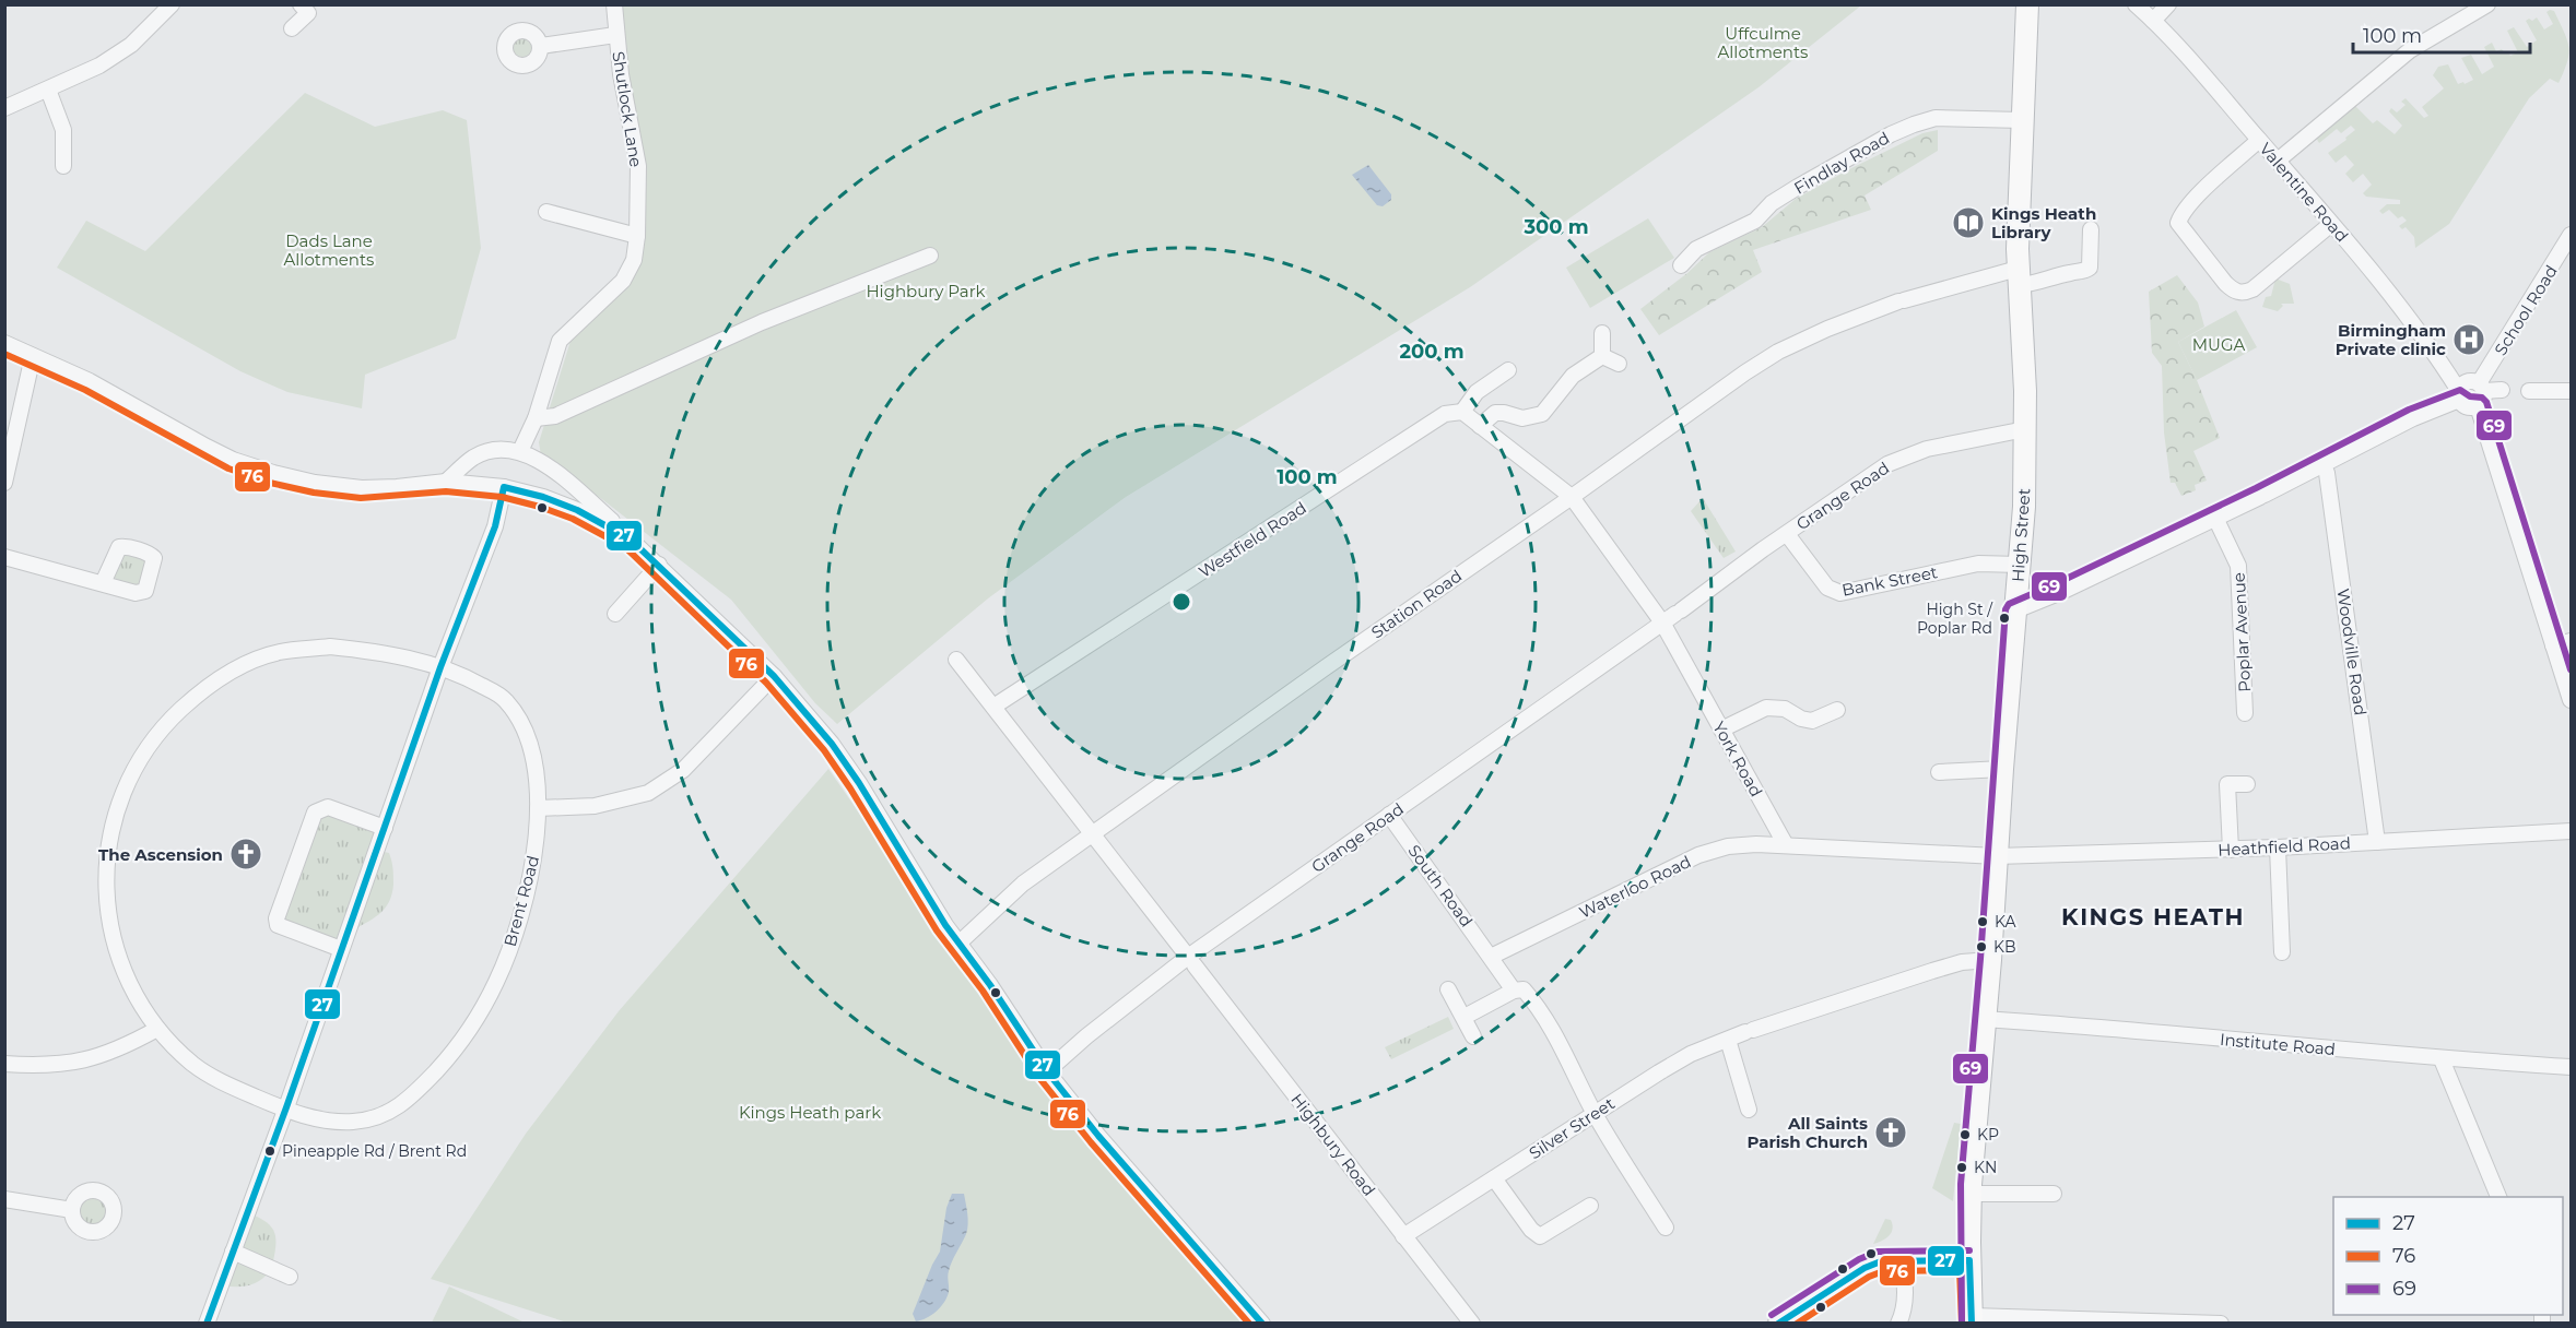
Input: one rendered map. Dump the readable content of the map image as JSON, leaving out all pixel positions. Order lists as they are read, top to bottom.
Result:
{
  "streets": {
    "highway": ["High Street"],
    "street": [
      "Shutlock Lane",
      "Findlay Road",
      "Valentine Road",
      "School Road",
      "Grange Road",
      "Westfield Road",
      "Bank Street",
      "Station Road",
      "Poplar Avenue",
      "Woodville Road",
      "York Road",
      "Heathfield Road",
      "South Road",
      "Waterloo Road",
      "Brent Road",
      "Institute Road",
      "Silver Street",
      "Highbury Road"
    ]
  },
  "crossings": [
    ["Findlay Road", "High Street"],
    ["Valentine Road", "School Road"],
    ["Grange Road", "High Street"],
    ["Grange Road", "Bank Street"],
    ["Grange Road", "York Road"],
    ["Grange Road", "South Road"],
    ["Grange Road", "Highbury Road"],
    ["High Street", "Bank Street"],
    ["High Street", "Station Road"],
    ["High Street", "Heathfield Road"],
    ["High Street", "Institute Road"],
    ["High Street", "Silver Street"],
    ["Westfield Road", "Highbury Road"],
    ["Station Road", "York Road"],
    ["Station Road", "Highbury Road"],
    ["Woodville Road", "Heathfield Road"],
    ["York Road", "Waterloo Road"],
    ["South Road", "Waterloo Road"],
    ["Silver Street", "Highbury Road"]
  ],
  "districts": ["KINGS HEATH"],
  "parks": [
    "Uffculme Allotments",
    "Dads Lane Allotments",
    "Highbury Park",
    "MUGA",
    "Kings Heath park"
  ],
  "places": {
    "library": ["Kings Heath Library"],
    "hospital": ["Birmingham Private clinic"],
    "other": [
      "High St / Poplar Rd",
      "KA",
      "KB",
      "KP",
      "Pineapple Rd / Brent Rd",
      "KN"
    ],
    "church": ["The Ascension", "All Saints Parish Church"]
  },
  "lines": ["transit line 76", "transit line 69", "transit line 27"],
  "legend": ["27", "76", "69"],
  "scale_bar": "100 m",
  "rings": ["300 m", "200 m", "100 m"]
}
